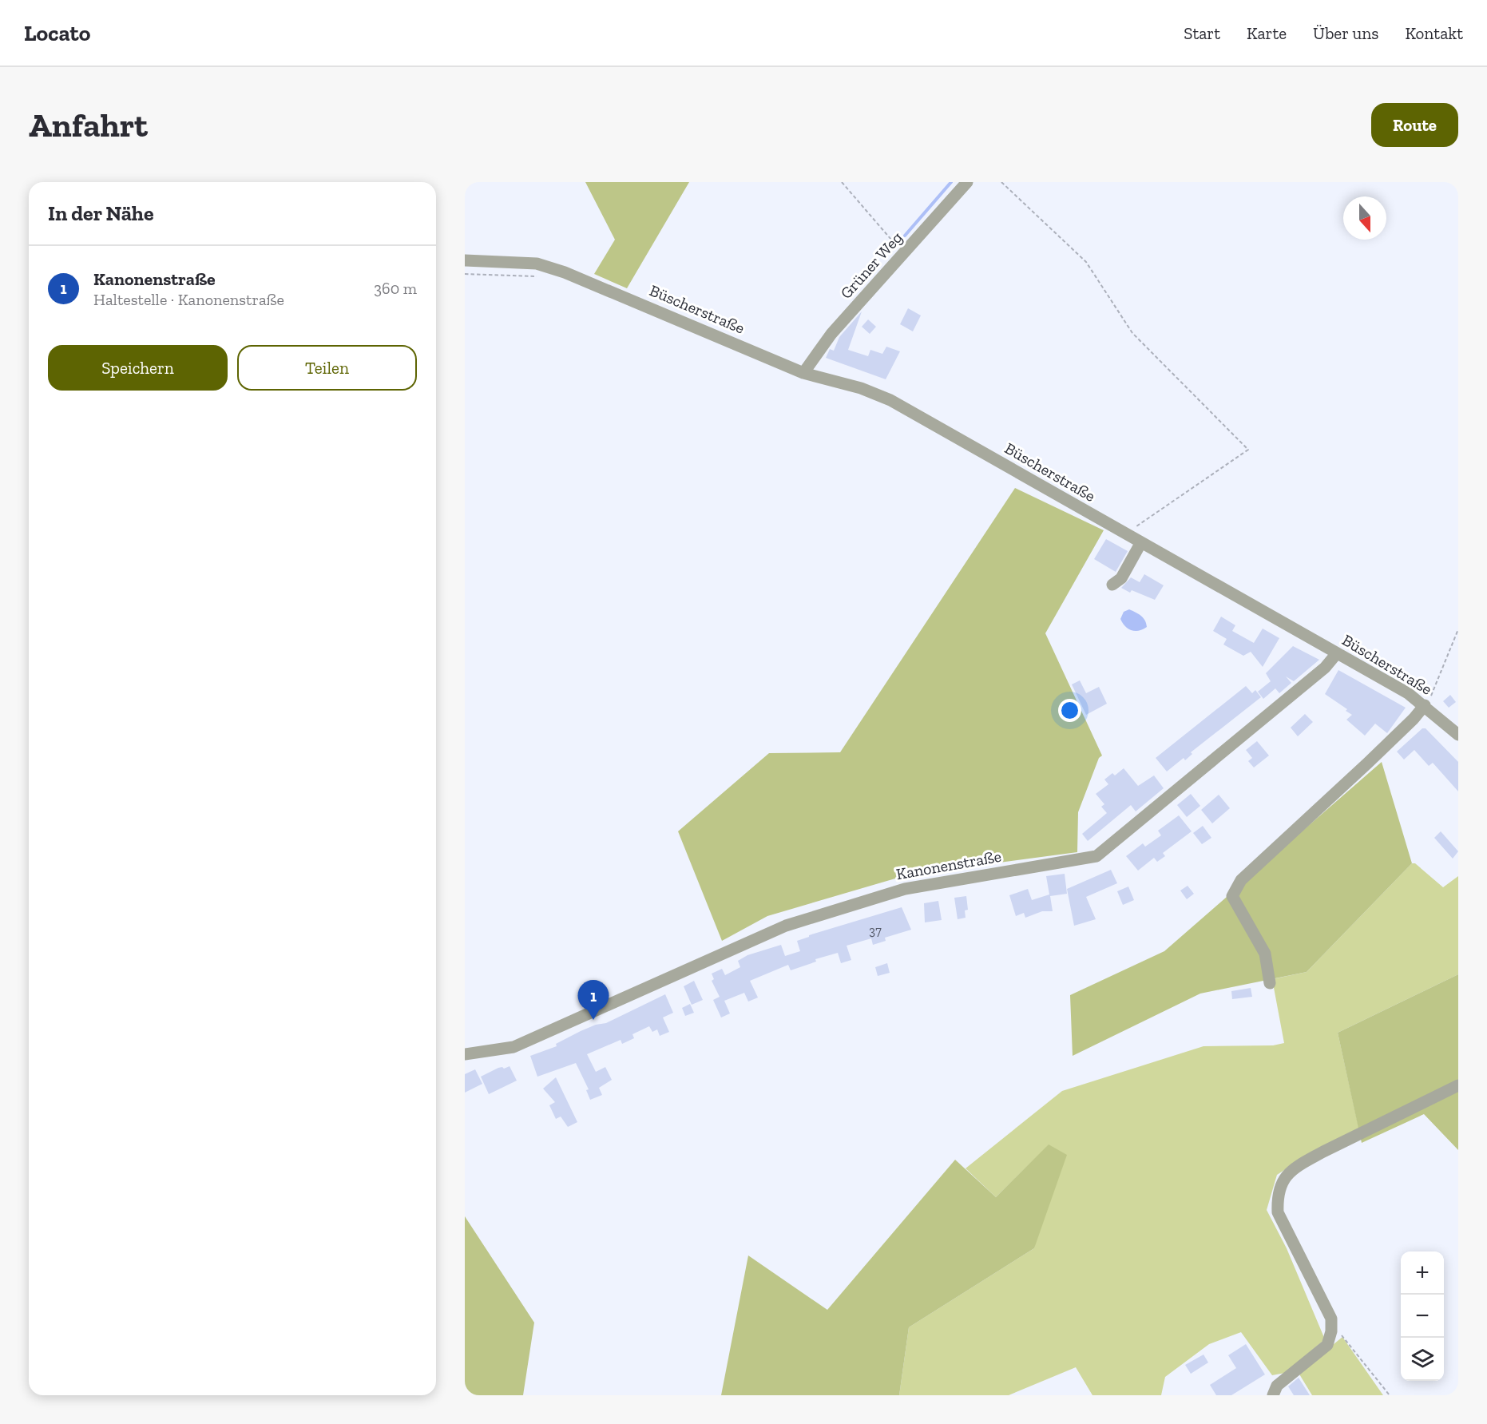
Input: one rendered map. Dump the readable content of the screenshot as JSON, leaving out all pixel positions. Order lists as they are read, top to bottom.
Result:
{
  "streets": {
    "street": ["Grüner Weg", "Büscherstraße", "Kanonenstraße"]
  },
  "crossings": [
    ["Grüner Weg", "Büscherstraße"],
    ["Büscherstraße", "Kanonenstraße"]
  ],
  "house_numbers": ["37"],
  "north": "bottom",
  "page": {
    "header": "Locato",
    "nav": [
      "Start",
      "Karte",
      "Über uns",
      "Kontakt"
    ],
    "buttons": [
      "Route",
      ["Speichern", "Teilen"]
    ],
    "title": "Anfahrt",
    "heading": "In der Nähe",
    "list": [
      {
        "mark": "1",
        "name": "Kanonenstraße",
        "note": "Haltestelle · Kanonenstraße",
        "value": "360 m"
      }
    ],
    "pins": "1",
    "map_buttons": ["+", "−"]
  }
}
